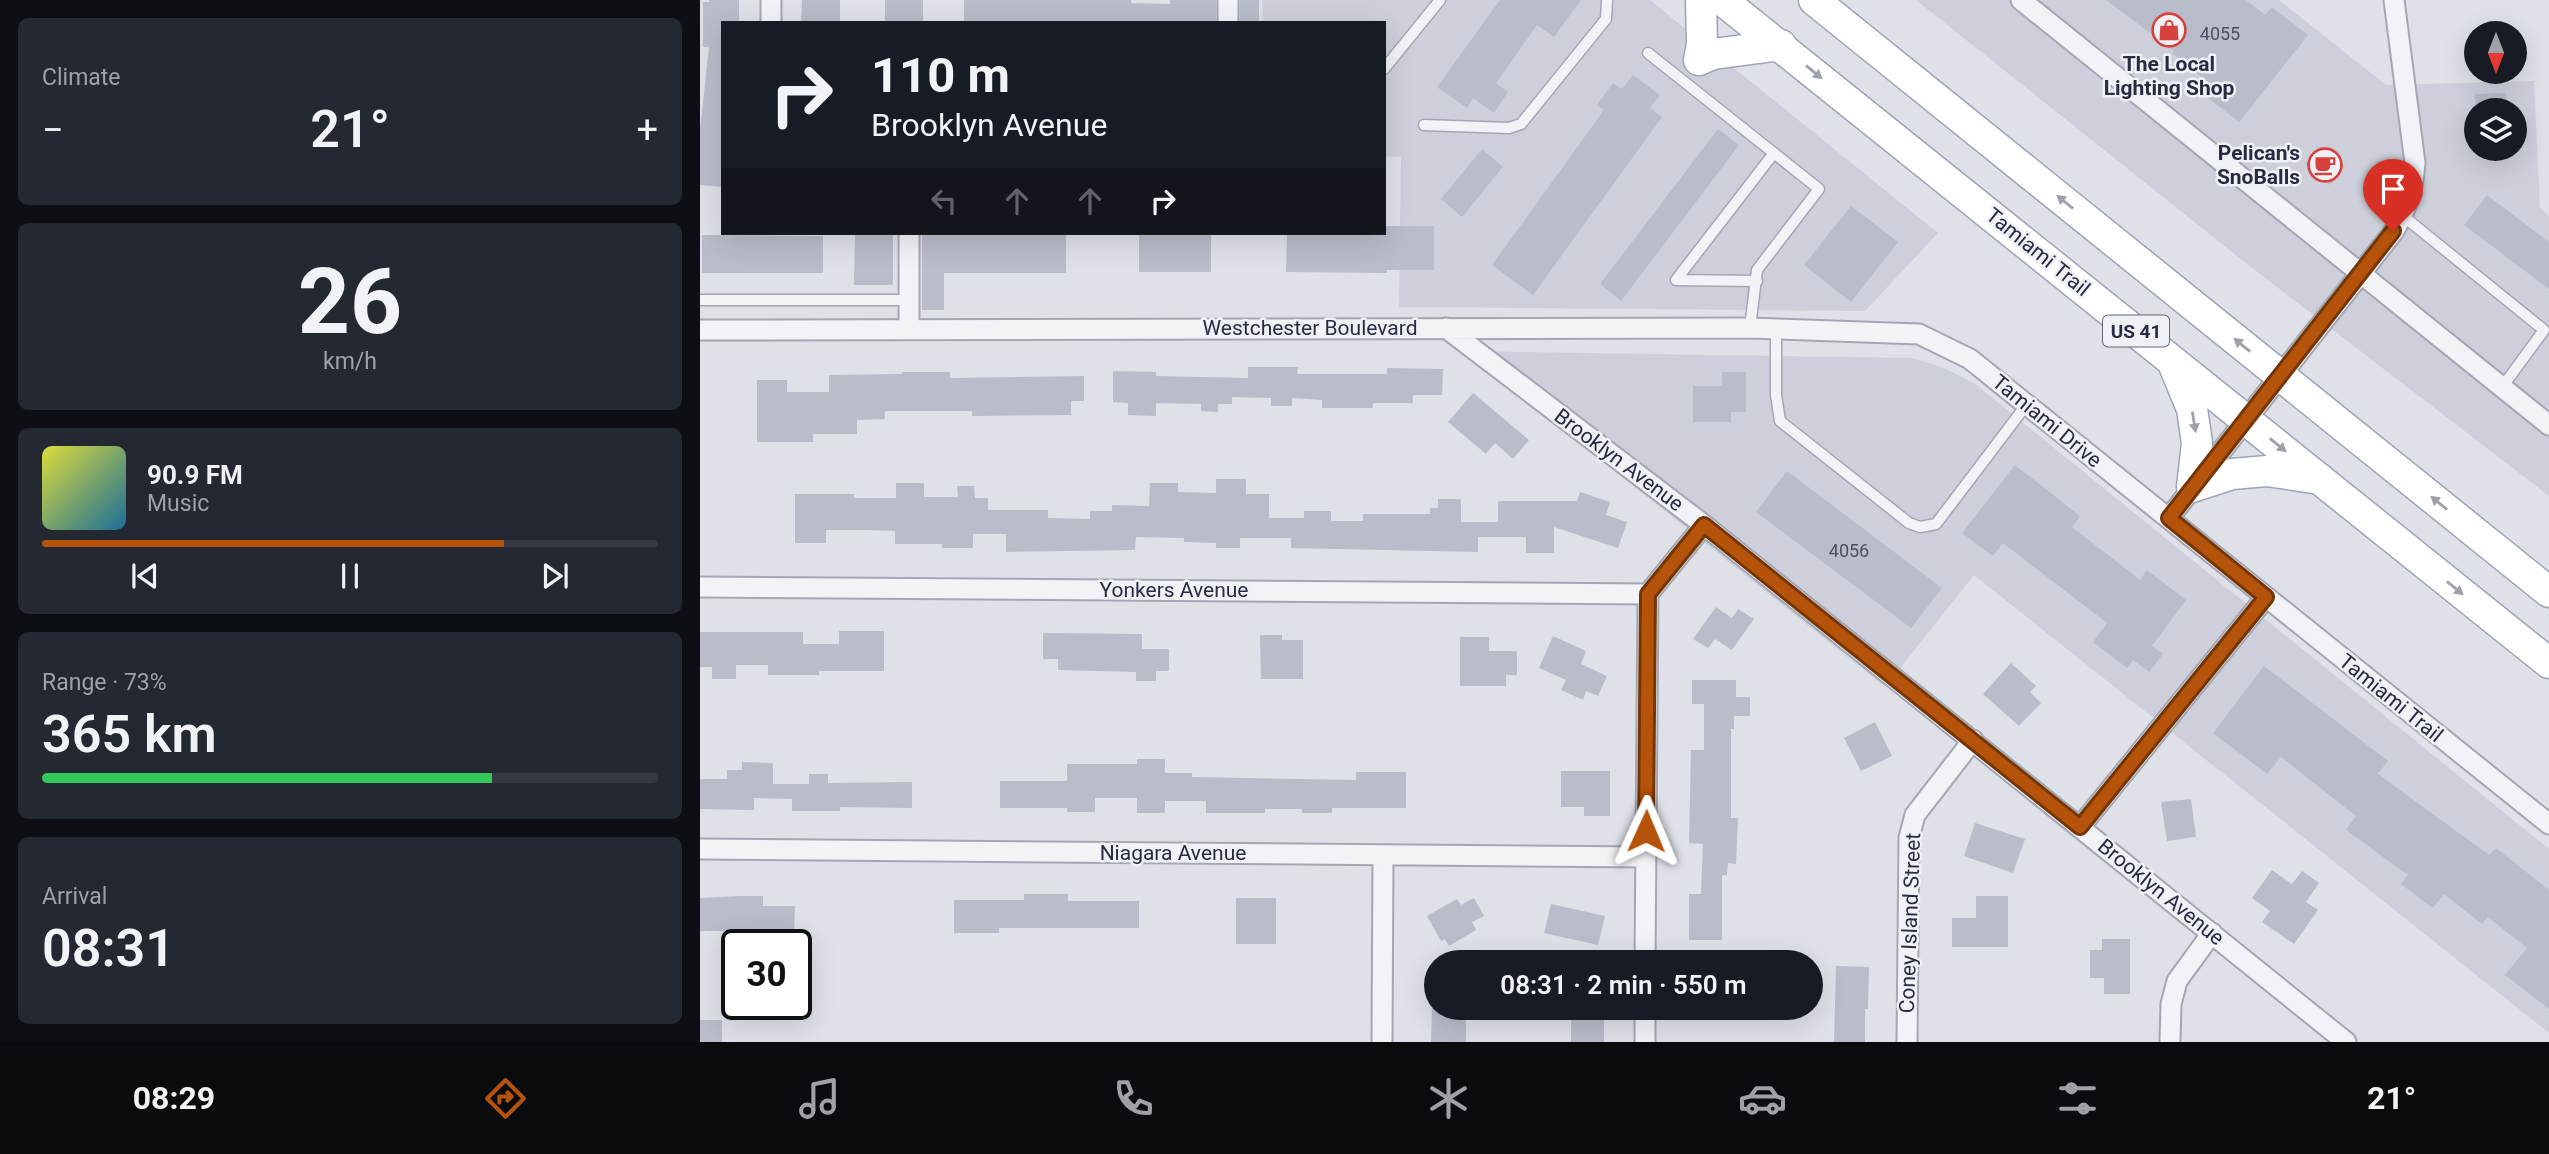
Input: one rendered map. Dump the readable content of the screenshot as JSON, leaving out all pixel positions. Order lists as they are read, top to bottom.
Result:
{
  "streets": {
    "main road": ["Tamiami Trail", "US 41"],
    "street": [
      "Westchester Boulevard",
      "Tamiami Drive",
      "Brooklyn Avenue",
      "Yonkers Avenue",
      "Niagara Avenue",
      "Coney Island Street"
    ]
  },
  "crossings": [
    ["Tamiami Trail", "Tamiami Drive"],
    ["Westchester Boulevard", "Tamiami Drive"],
    ["Westchester Boulevard", "Brooklyn Avenue"],
    ["Brooklyn Avenue", "Coney Island Street"]
  ],
  "places": {
    "shop": ["The Local Lighting Shop"],
    "cafe": ["Pelican's SnoBalls"]
  },
  "house_numbers": ["4055", "4056"],
  "north": "bottom",
  "page": {
    "tile": [
      "Climate",
      ["26", "km/h"],
      ["Range · 73%", "365 km"],
      ["Arrival", "08:31"]
    ],
    "turn": ["110 m", "Brooklyn Avenue"],
    "heat": ["−", "21°", "+"],
    "song": ["90.9 FM", "Music"],
    "limit": "30",
    "trip": "08:31 · 2 min · 550 m",
    "tabs": ["08:29", "21°"]
  }
}
